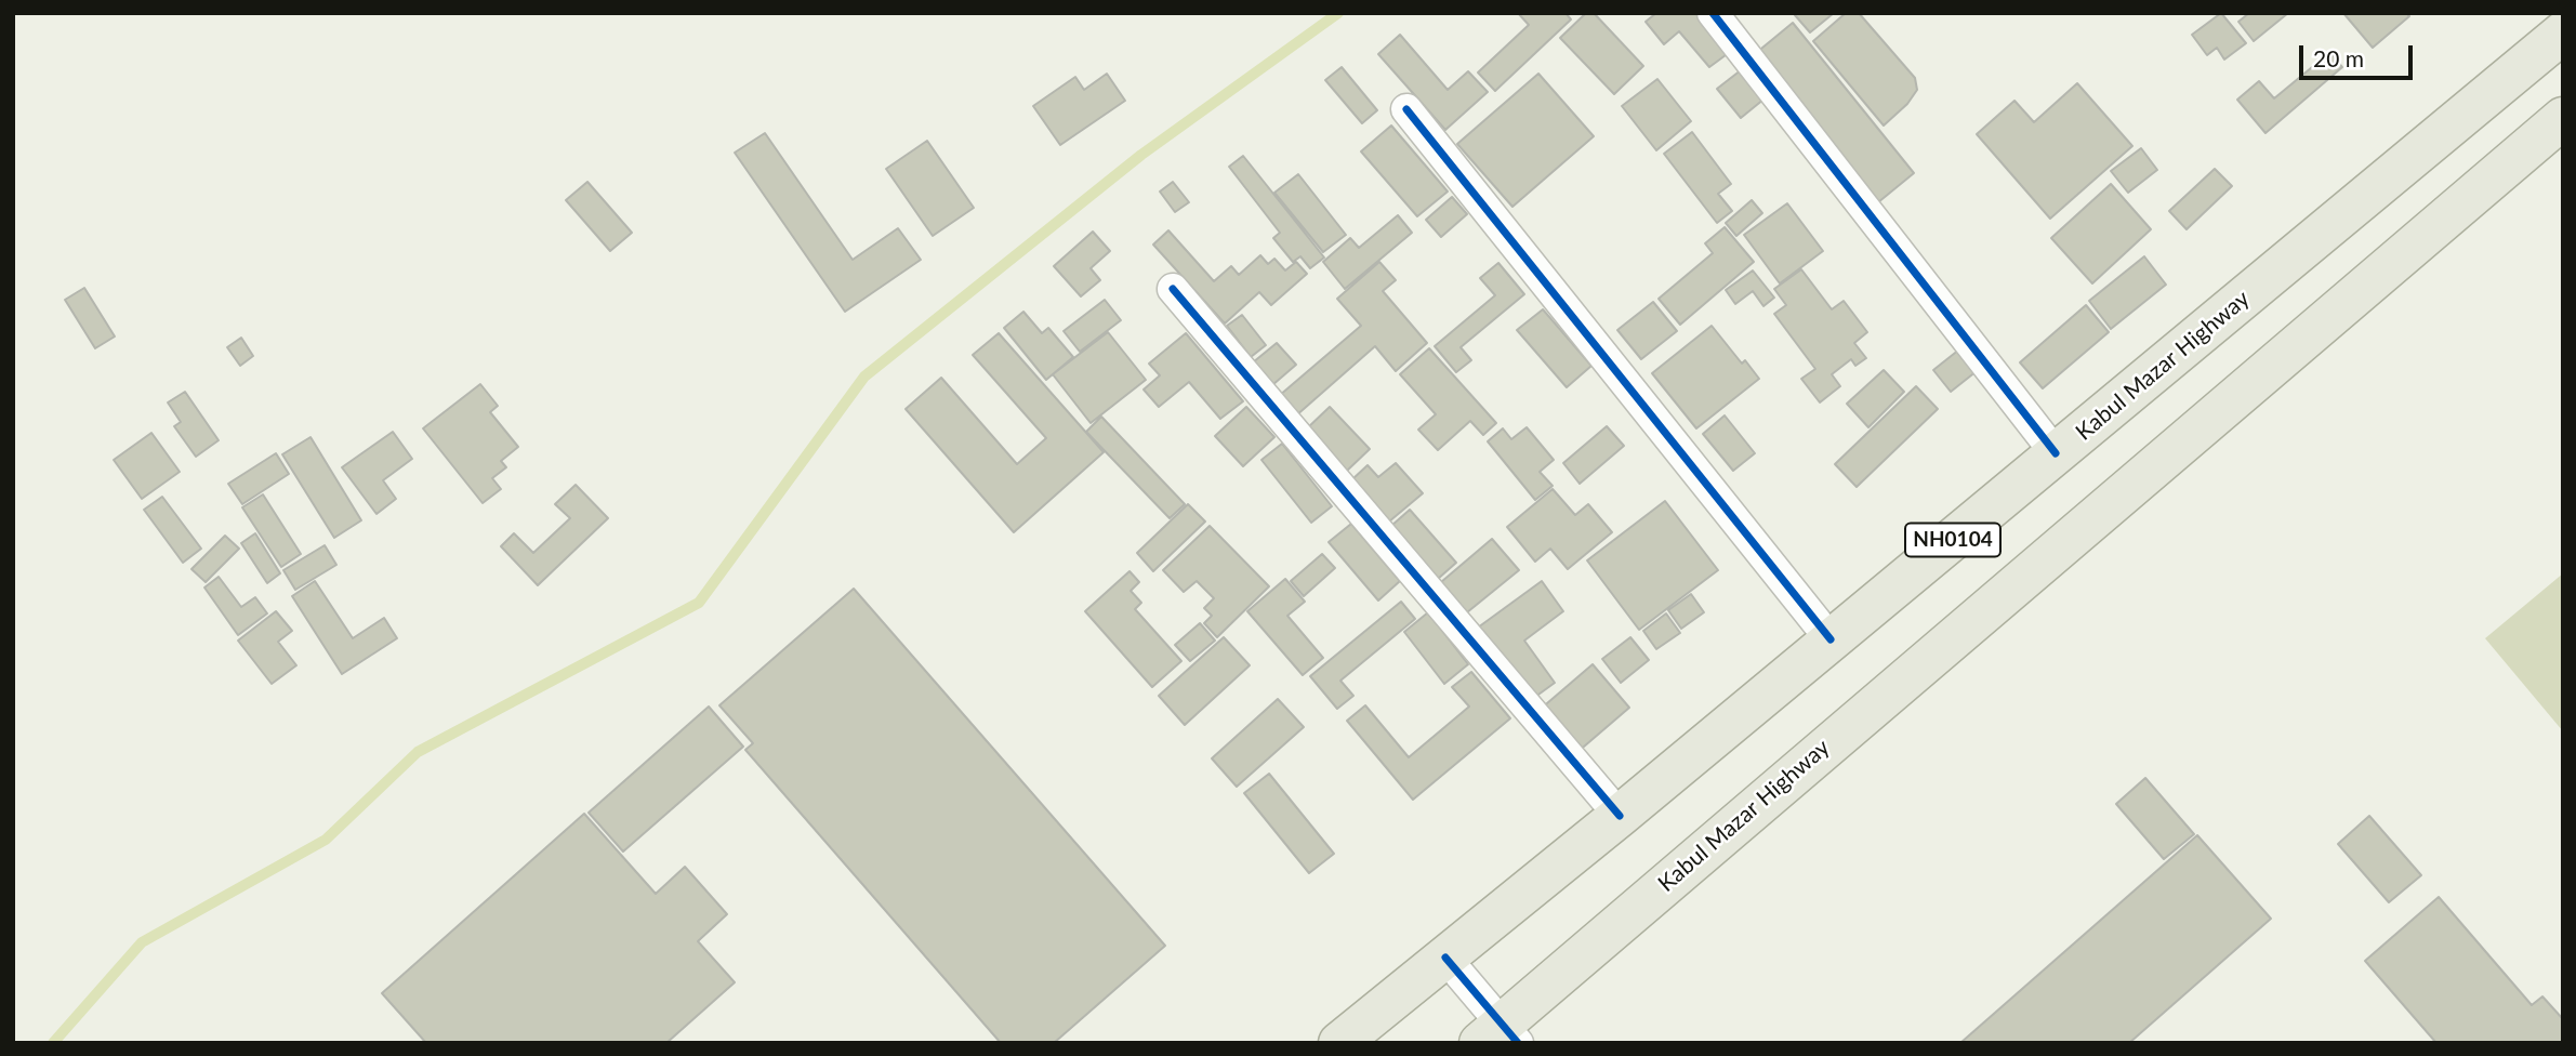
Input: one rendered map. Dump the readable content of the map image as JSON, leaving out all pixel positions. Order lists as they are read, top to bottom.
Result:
{
  "streets": {
    "highway": ["Kabul Mazar Highway", "NH0104"]
  },
  "scale_bar": "20 m"
}
